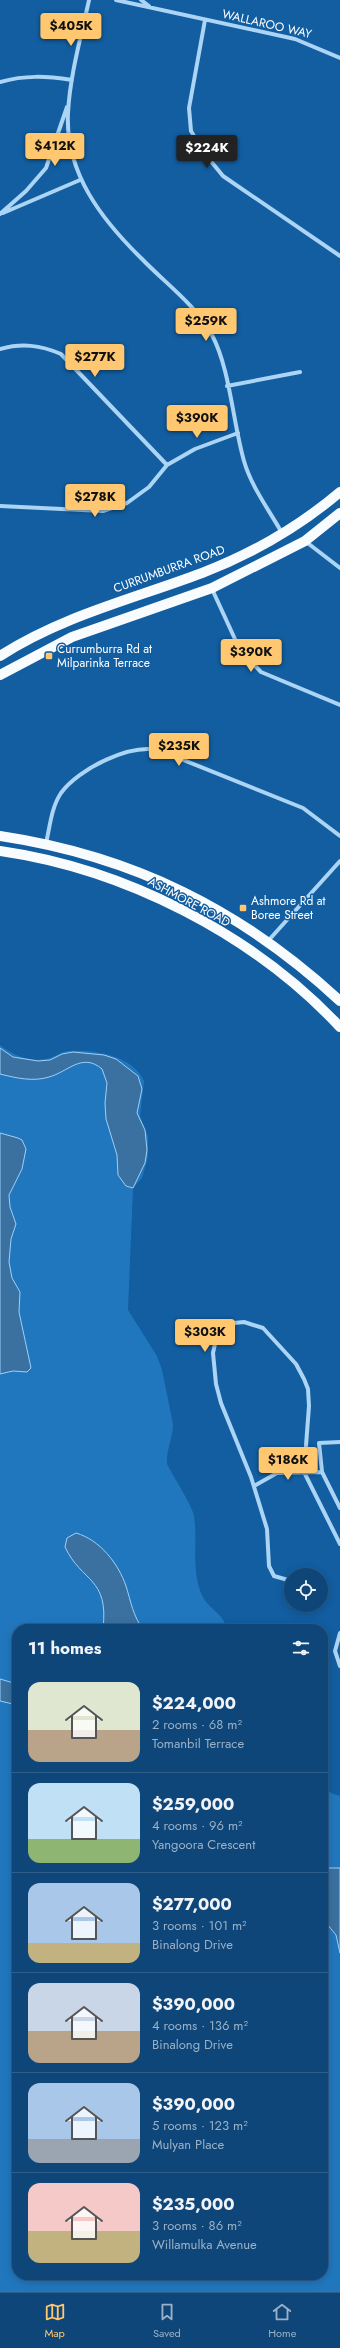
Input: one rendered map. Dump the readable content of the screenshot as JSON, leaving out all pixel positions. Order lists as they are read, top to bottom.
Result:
{
  "streets": {
    "main road": ["CURRUMBURRA ROAD", "ASHMORE ROAD"],
    "street": ["WALLAROO WAY"]
  },
  "places": {
    "transit": ["Currumburra Rd at Milparinka Terrace", "Ashmore Rd at Boree Street"]
  },
  "page": {
    "price": [
      "$405K",
      "$412K",
      "$224K",
      "$259K",
      "$277K",
      "$390K",
      "$278K",
      "$390K",
      "$235K",
      "$303K",
      "$186K"
    ],
    "heading": "11 homes",
    "list": [
      {
        "name": "$224,000",
        "note": "2 rooms · 68 m² · Tomanbil Terrace"
      },
      {
        "name": "$259,000",
        "note": "4 rooms · 96 m² · Yangoora Crescent"
      },
      {
        "name": "$277,000",
        "note": "3 rooms · 101 m² · Binalong Drive"
      },
      {
        "name": "$390,000",
        "note": "4 rooms · 136 m² · Binalong Drive"
      },
      {
        "name": "$390,000",
        "note": "5 rooms · 123 m² · Mulyan Place"
      },
      {
        "name": "$235,000",
        "note": "3 rooms · 86 m² · Willamulka Avenue"
      }
    ],
    "tabs": ["Map", "Saved", "Home"]
  }
}
